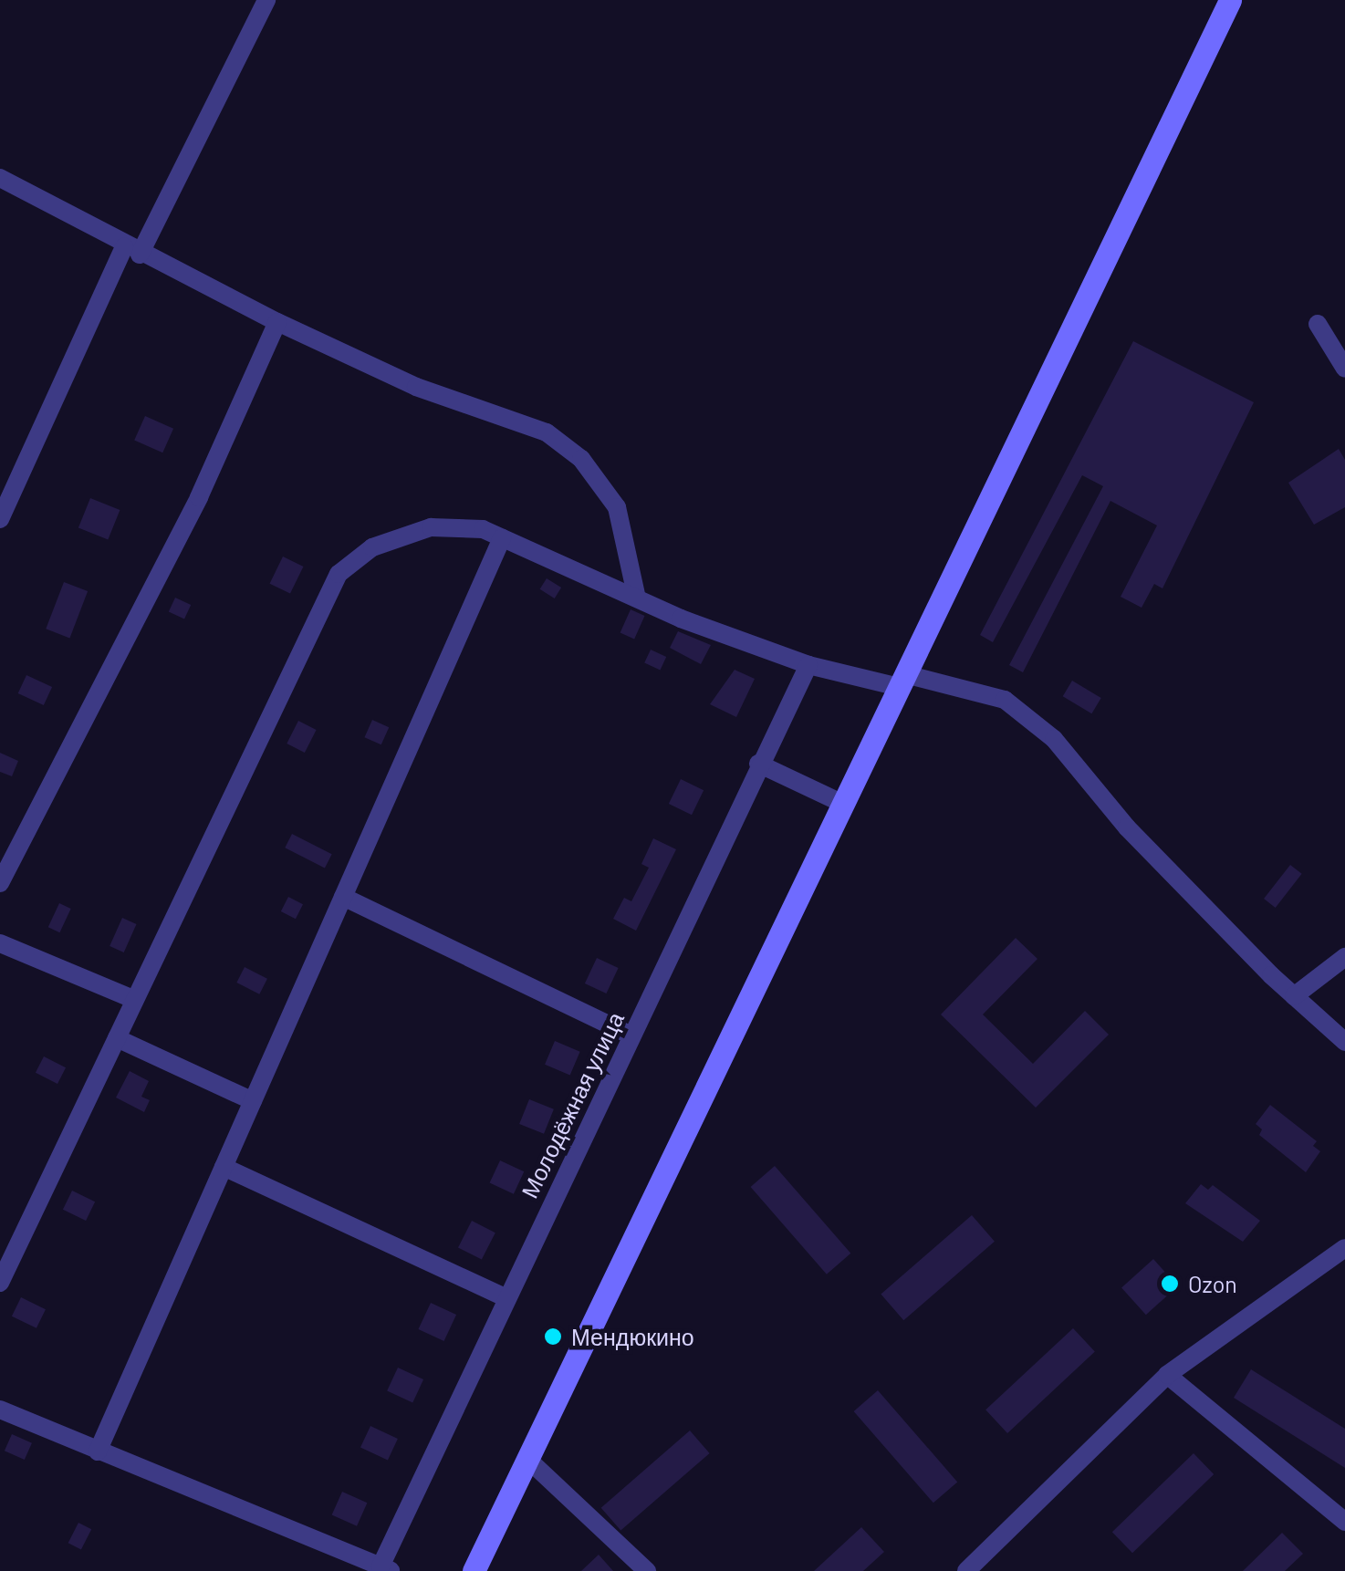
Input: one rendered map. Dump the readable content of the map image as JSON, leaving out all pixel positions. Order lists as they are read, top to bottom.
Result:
{
  "streets": {
    "street": ["Молодёжная улица"]
  },
  "places": ["Ozon", "Мендюкино"]
}
